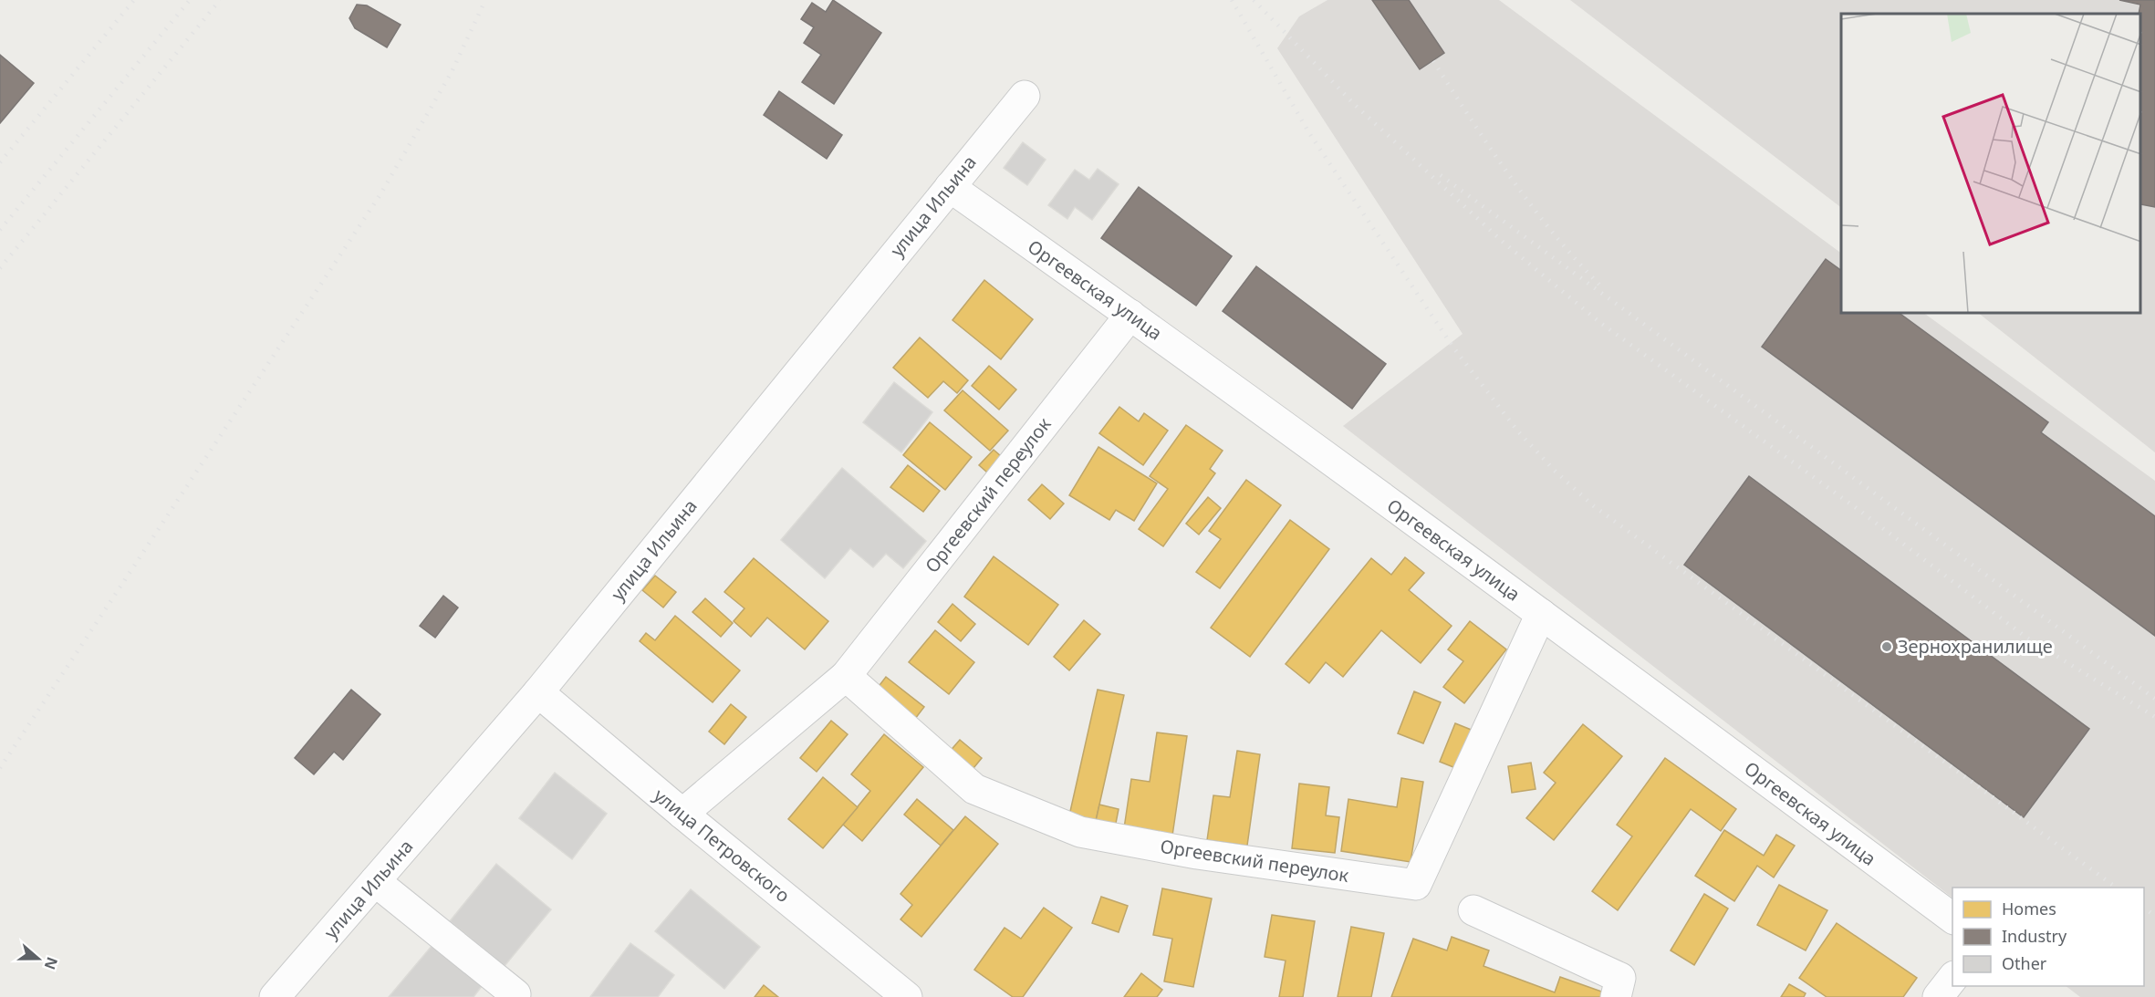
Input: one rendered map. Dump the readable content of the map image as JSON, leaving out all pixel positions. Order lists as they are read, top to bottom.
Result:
{
  "streets": {
    "street": [
      "улица Ильина",
      "Оргеевская улица",
      "Оргеевский переулок",
      "улица Петровского"
    ]
  },
  "crossings": [
    ["улица Ильина", "Оргеевская улица"],
    ["улица Ильина", "улица Петровского"],
    ["Оргеевская улица", "Оргеевский переулок"],
    ["Оргеевский переулок", "улица Петровского"]
  ],
  "places": ["Зернохранилище"],
  "legend": ["Homes", "Industry", "Other"],
  "north": "right"
}
